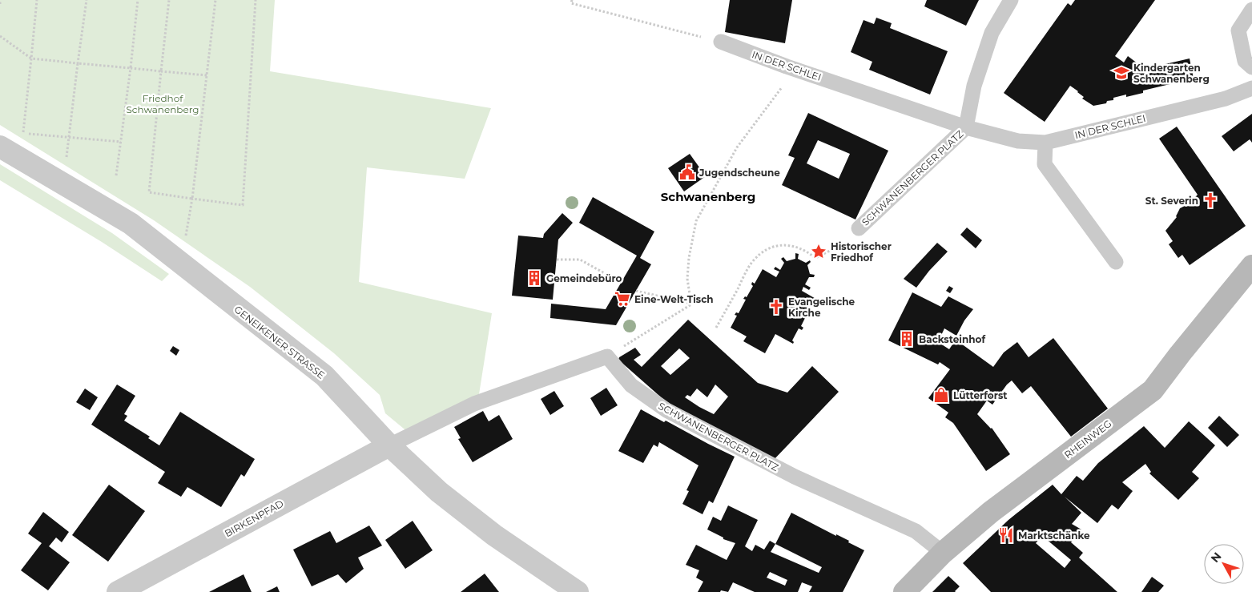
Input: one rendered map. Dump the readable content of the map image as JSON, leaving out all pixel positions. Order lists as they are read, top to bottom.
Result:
{
  "streets": {
    "main road": ["RHEINWEG"],
    "street": ["GENEIKENER STRASSE", "BIRKENPFAD"],
    "lane": ["IN DER SCHLEI", "SCHWANENBERGER PLATZ"]
  },
  "crossings": [
    ["IN DER SCHLEI", "SCHWANENBERGER PLATZ"],
    ["SCHWANENBERGER PLATZ", "RHEINWEG"],
    ["GENEIKENER STRASSE", "BIRKENPFAD"]
  ],
  "districts": ["Schwanenberg"],
  "parks": ["Friedhof Schwanenberg"],
  "places": {
    "school or university": ["Kindergarten Schwanenberg"],
    "public building": ["Jugendscheune"],
    "church": ["St. Severin", "Evangelische Kirche"],
    "place": ["Historischer Friedhof"],
    "building": ["Gemeindebüro", "Backsteinhof"],
    "supermarket": ["Eine-Welt-Tisch"],
    "shop": ["Lütterforst"],
    "restaurant": ["Marktschänke"]
  },
  "north": "top left"
}
